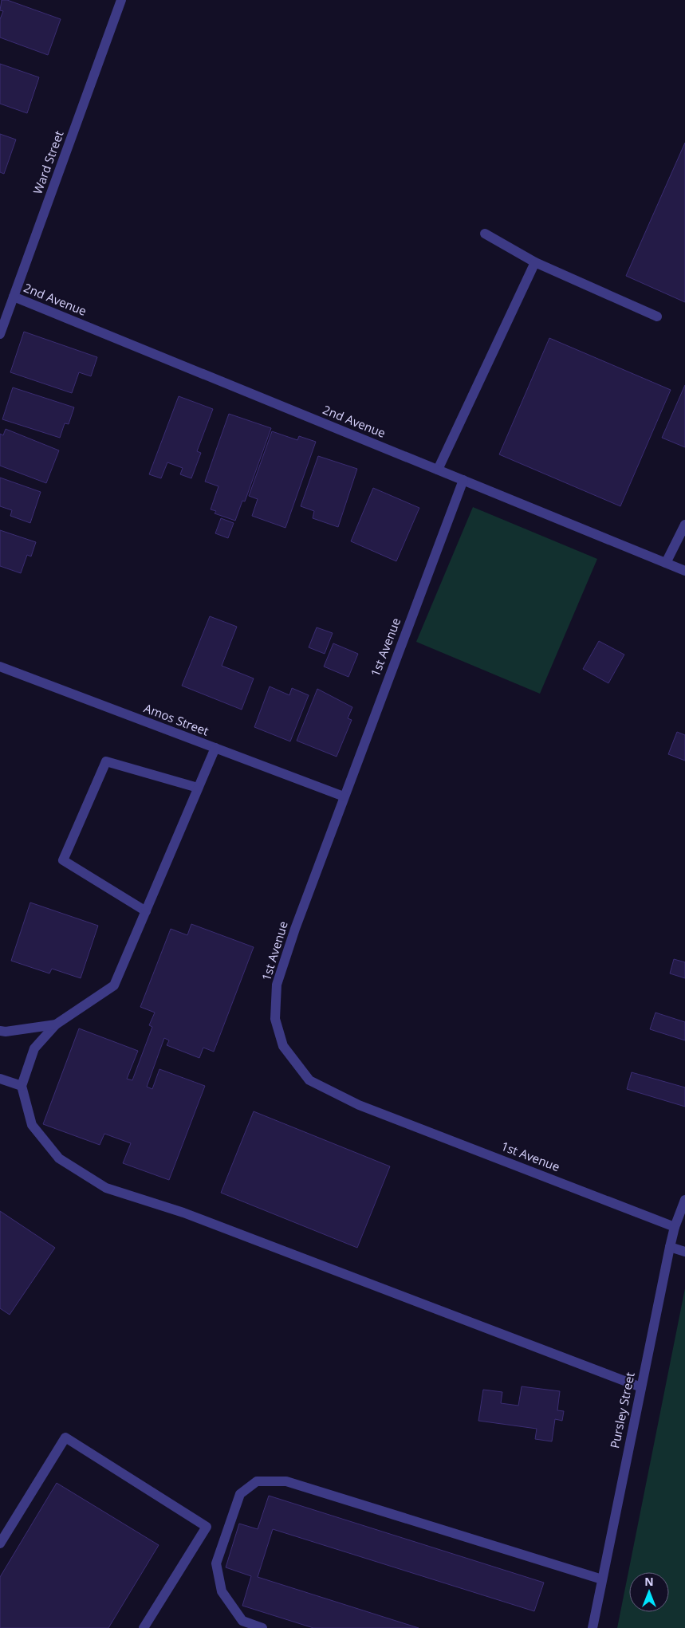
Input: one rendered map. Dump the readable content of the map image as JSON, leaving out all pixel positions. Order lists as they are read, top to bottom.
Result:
{
  "streets": {
    "street": [
      "Ward Street",
      "2nd Avenue",
      "1st Avenue",
      "Amos Street",
      "Pursley Street"
    ]
  },
  "crossings": [
    ["Ward Street", "2nd Avenue"],
    ["2nd Avenue", "1st Avenue"],
    ["1st Avenue", "Amos Street"],
    ["1st Avenue", "Pursley Street"]
  ],
  "north": "top"
}
